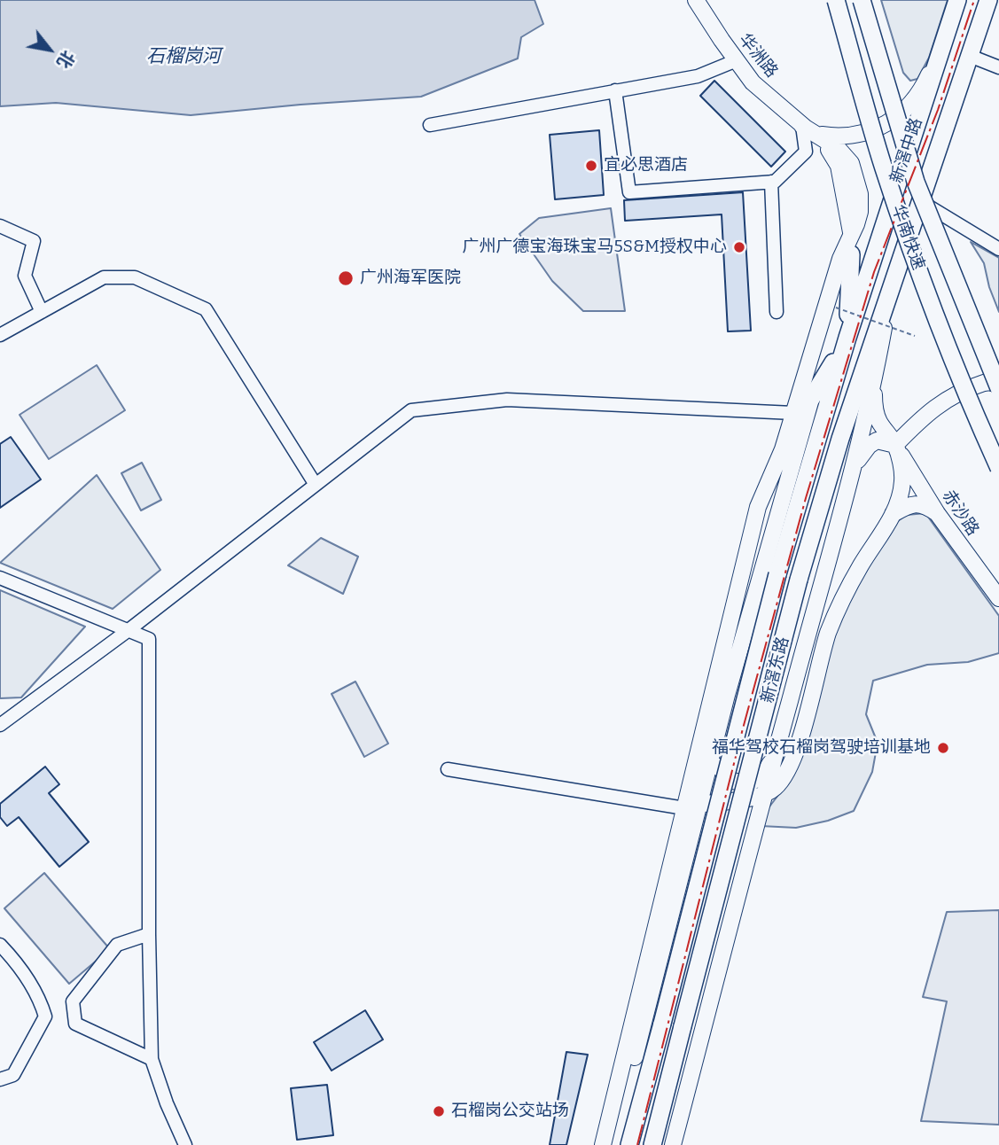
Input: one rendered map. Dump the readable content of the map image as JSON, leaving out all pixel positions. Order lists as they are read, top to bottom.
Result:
{
  "streets": {
    "highway": ["新滘中路", "华南快速", "新滘东路"],
    "main road": ["华洲路", "赤沙路"]
  },
  "crossings": [
    ["新滘中路", "新滘东路"]
  ],
  "water": ["石榴岗河"],
  "places": [
    "宜必思酒店",
    "广州广德宝海珠宝马5S&M授权中心",
    "广州海军医院",
    "福华驾校石榴岗驾驶培训基地",
    "石榴岗公交站场"
  ],
  "north": "bottom right"
}
